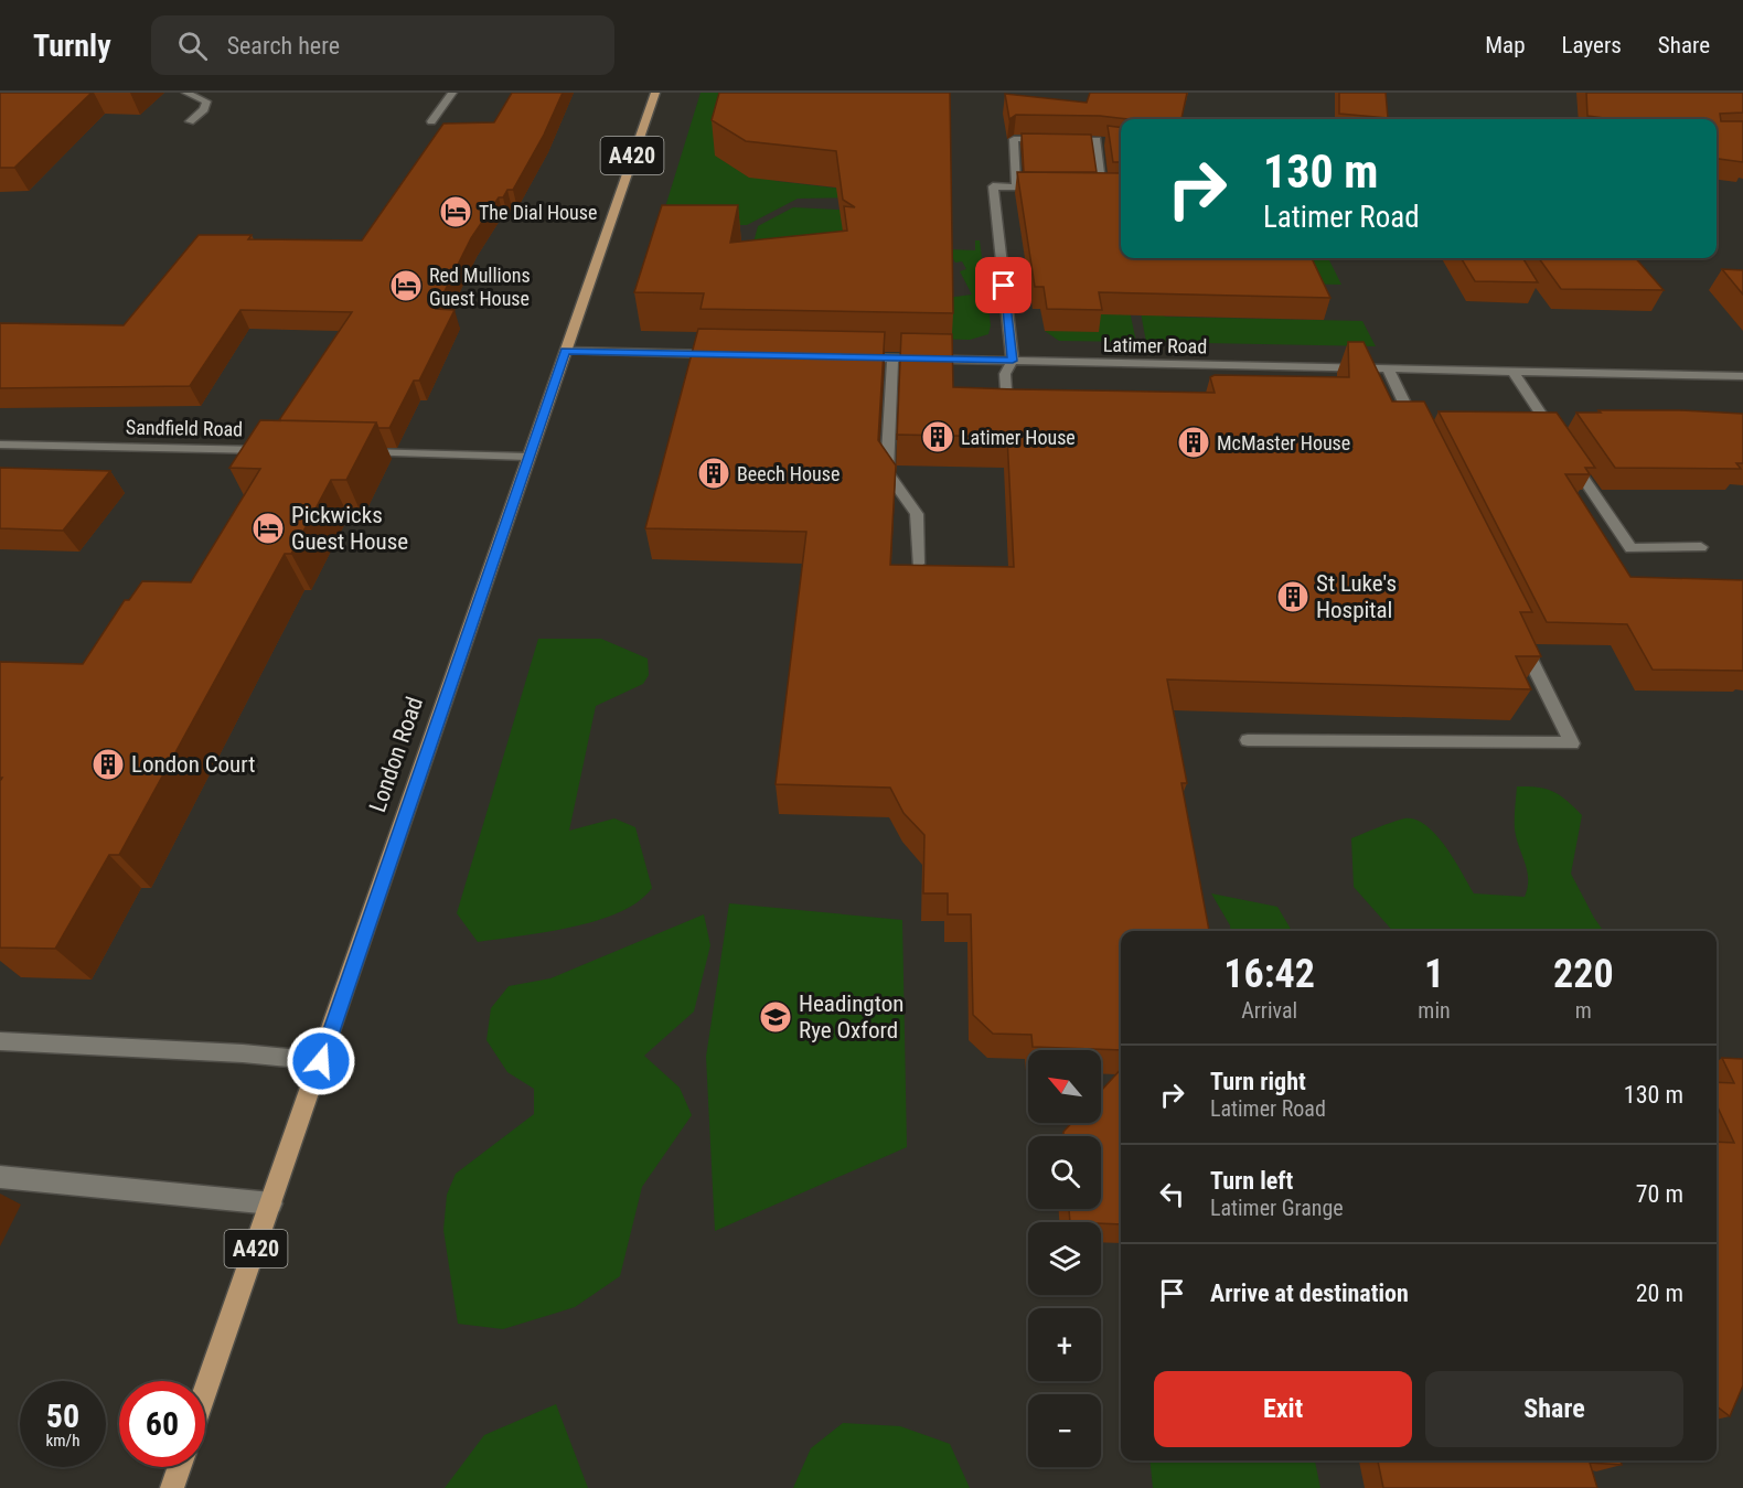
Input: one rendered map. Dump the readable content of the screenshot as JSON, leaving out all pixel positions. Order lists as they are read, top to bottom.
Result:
{
  "streets": {
    "main road": ["A420", "London Road"],
    "street": ["Latimer Road", "Sandfield Road"]
  },
  "places": {
    "hotel": ["The Dial House", "Red Mullions Guest House", "Pickwicks Guest House"],
    "building": [
      "Latimer House",
      "McMaster House",
      "Beech House",
      "St Luke's Hospital",
      "London Court"
    ],
    "school or university": ["Headington Rye Oxford"]
  },
  "north": "top left",
  "page": {
    "header": "Turnly",
    "search": "Search here",
    "nav": ["Map", "Layers", "Share"],
    "turn": ["130 m", "Latimer Road"],
    "eta": [
      "16:42",
      "Arrival",
      "1",
      "min",
      "220",
      "m"
    ],
    "list": [
      {
        "name": "Turn right",
        "note": "Latimer Road",
        "value": "130 m"
      },
      {
        "name": "Turn left",
        "note": "Latimer Grange",
        "value": "70 m"
      },
      {
        "name": "Arrive at destination",
        "value": "20 m"
      }
    ],
    "map_buttons": ["+", "−"],
    "buttons": ["Exit", "Share"],
    "speed": "50 km/h",
    "limit": "60"
  }
}
